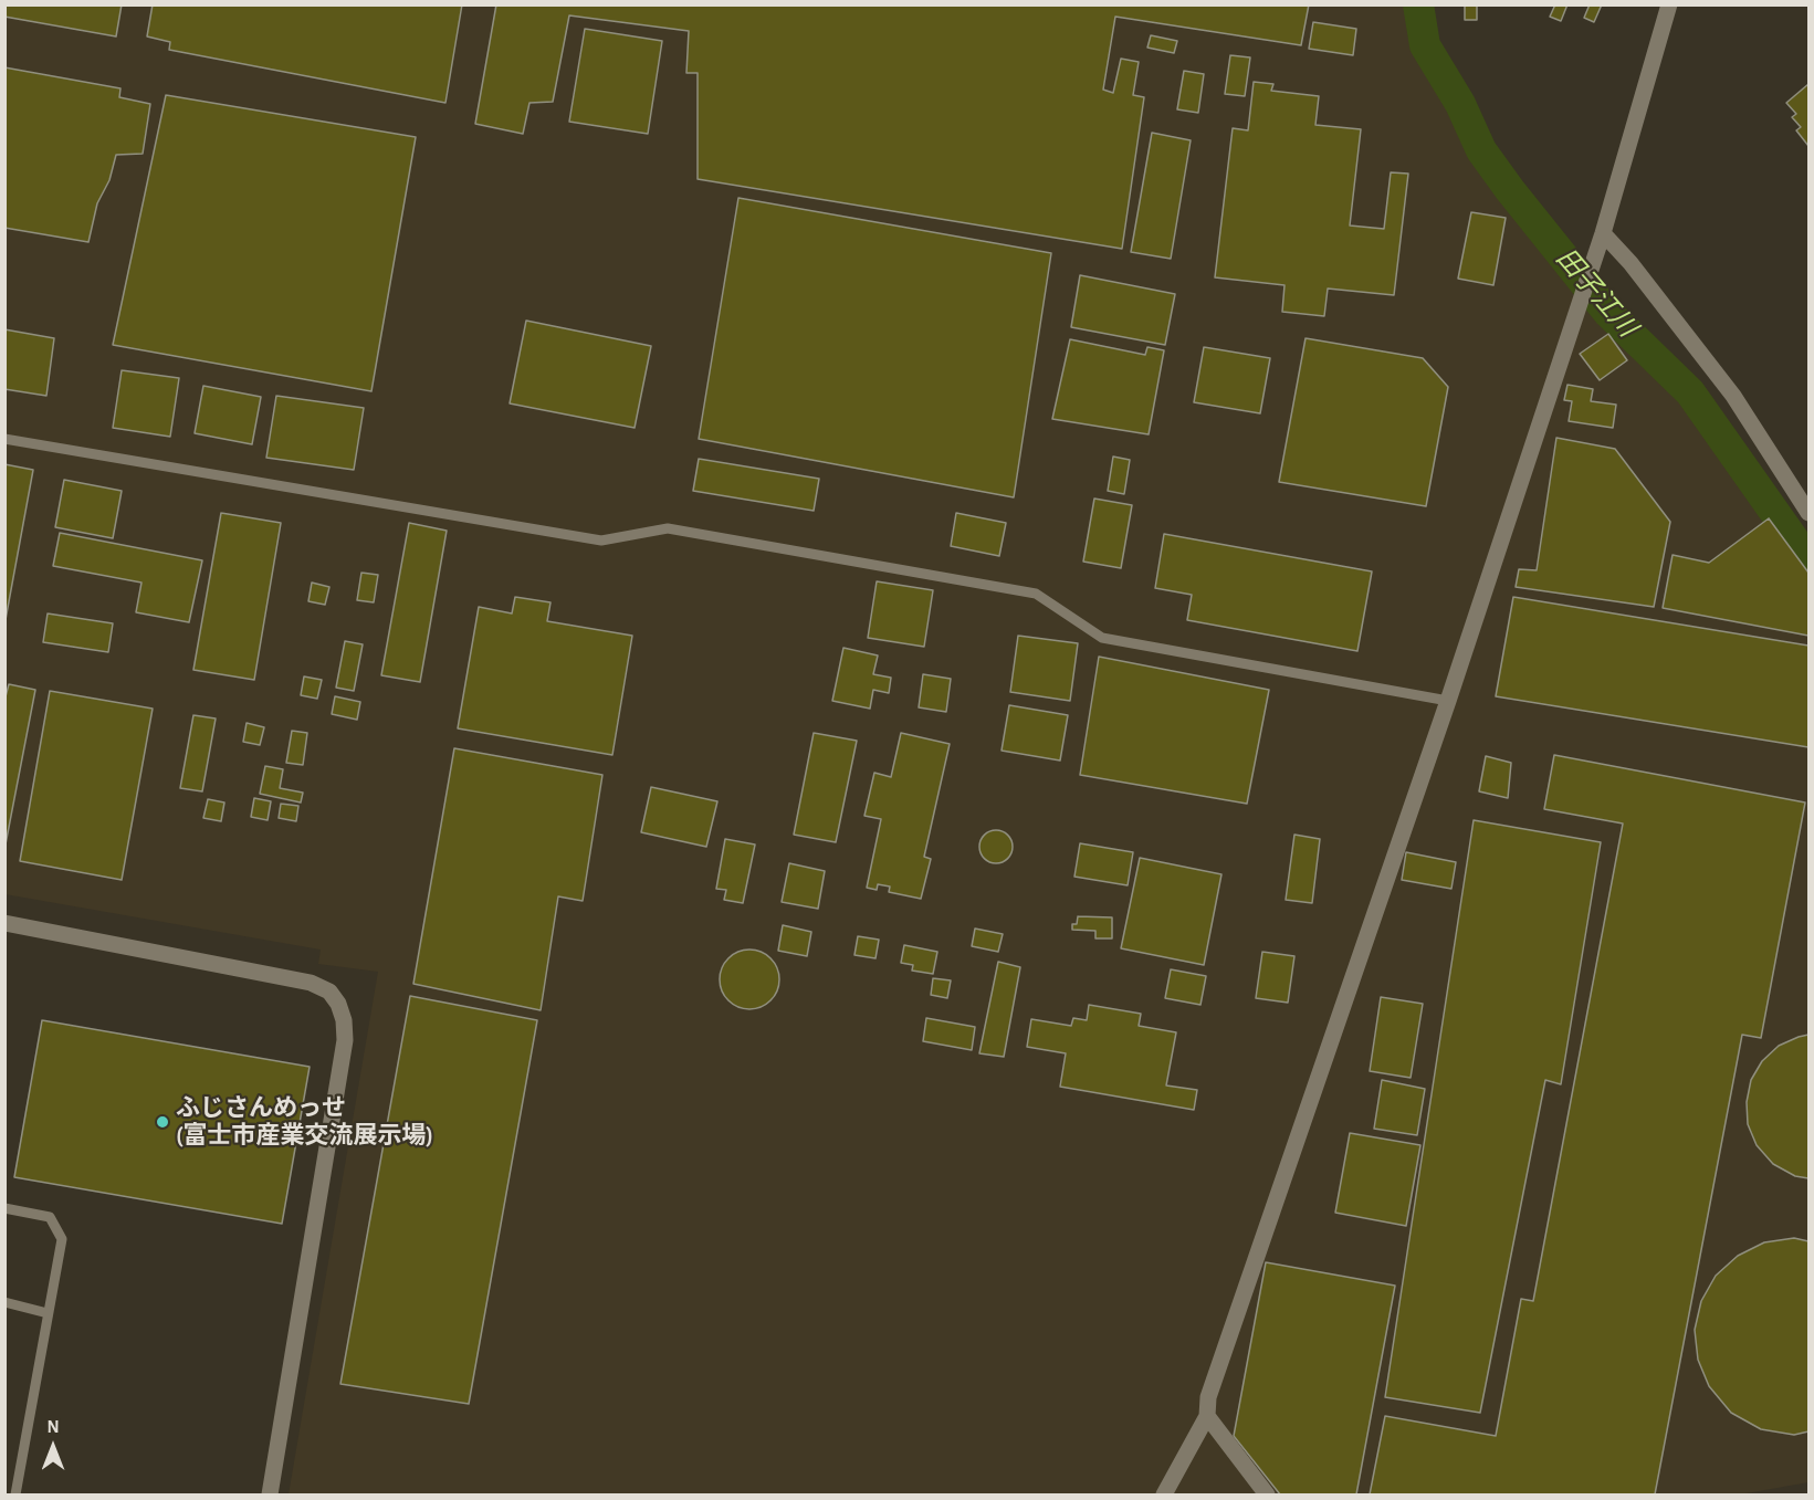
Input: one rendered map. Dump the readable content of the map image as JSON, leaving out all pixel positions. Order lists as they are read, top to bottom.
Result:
{
  "water": ["田子江川"],
  "places": ["ふじさんめっせ (富士市産業交流展示場)"],
  "north": "top"
}
